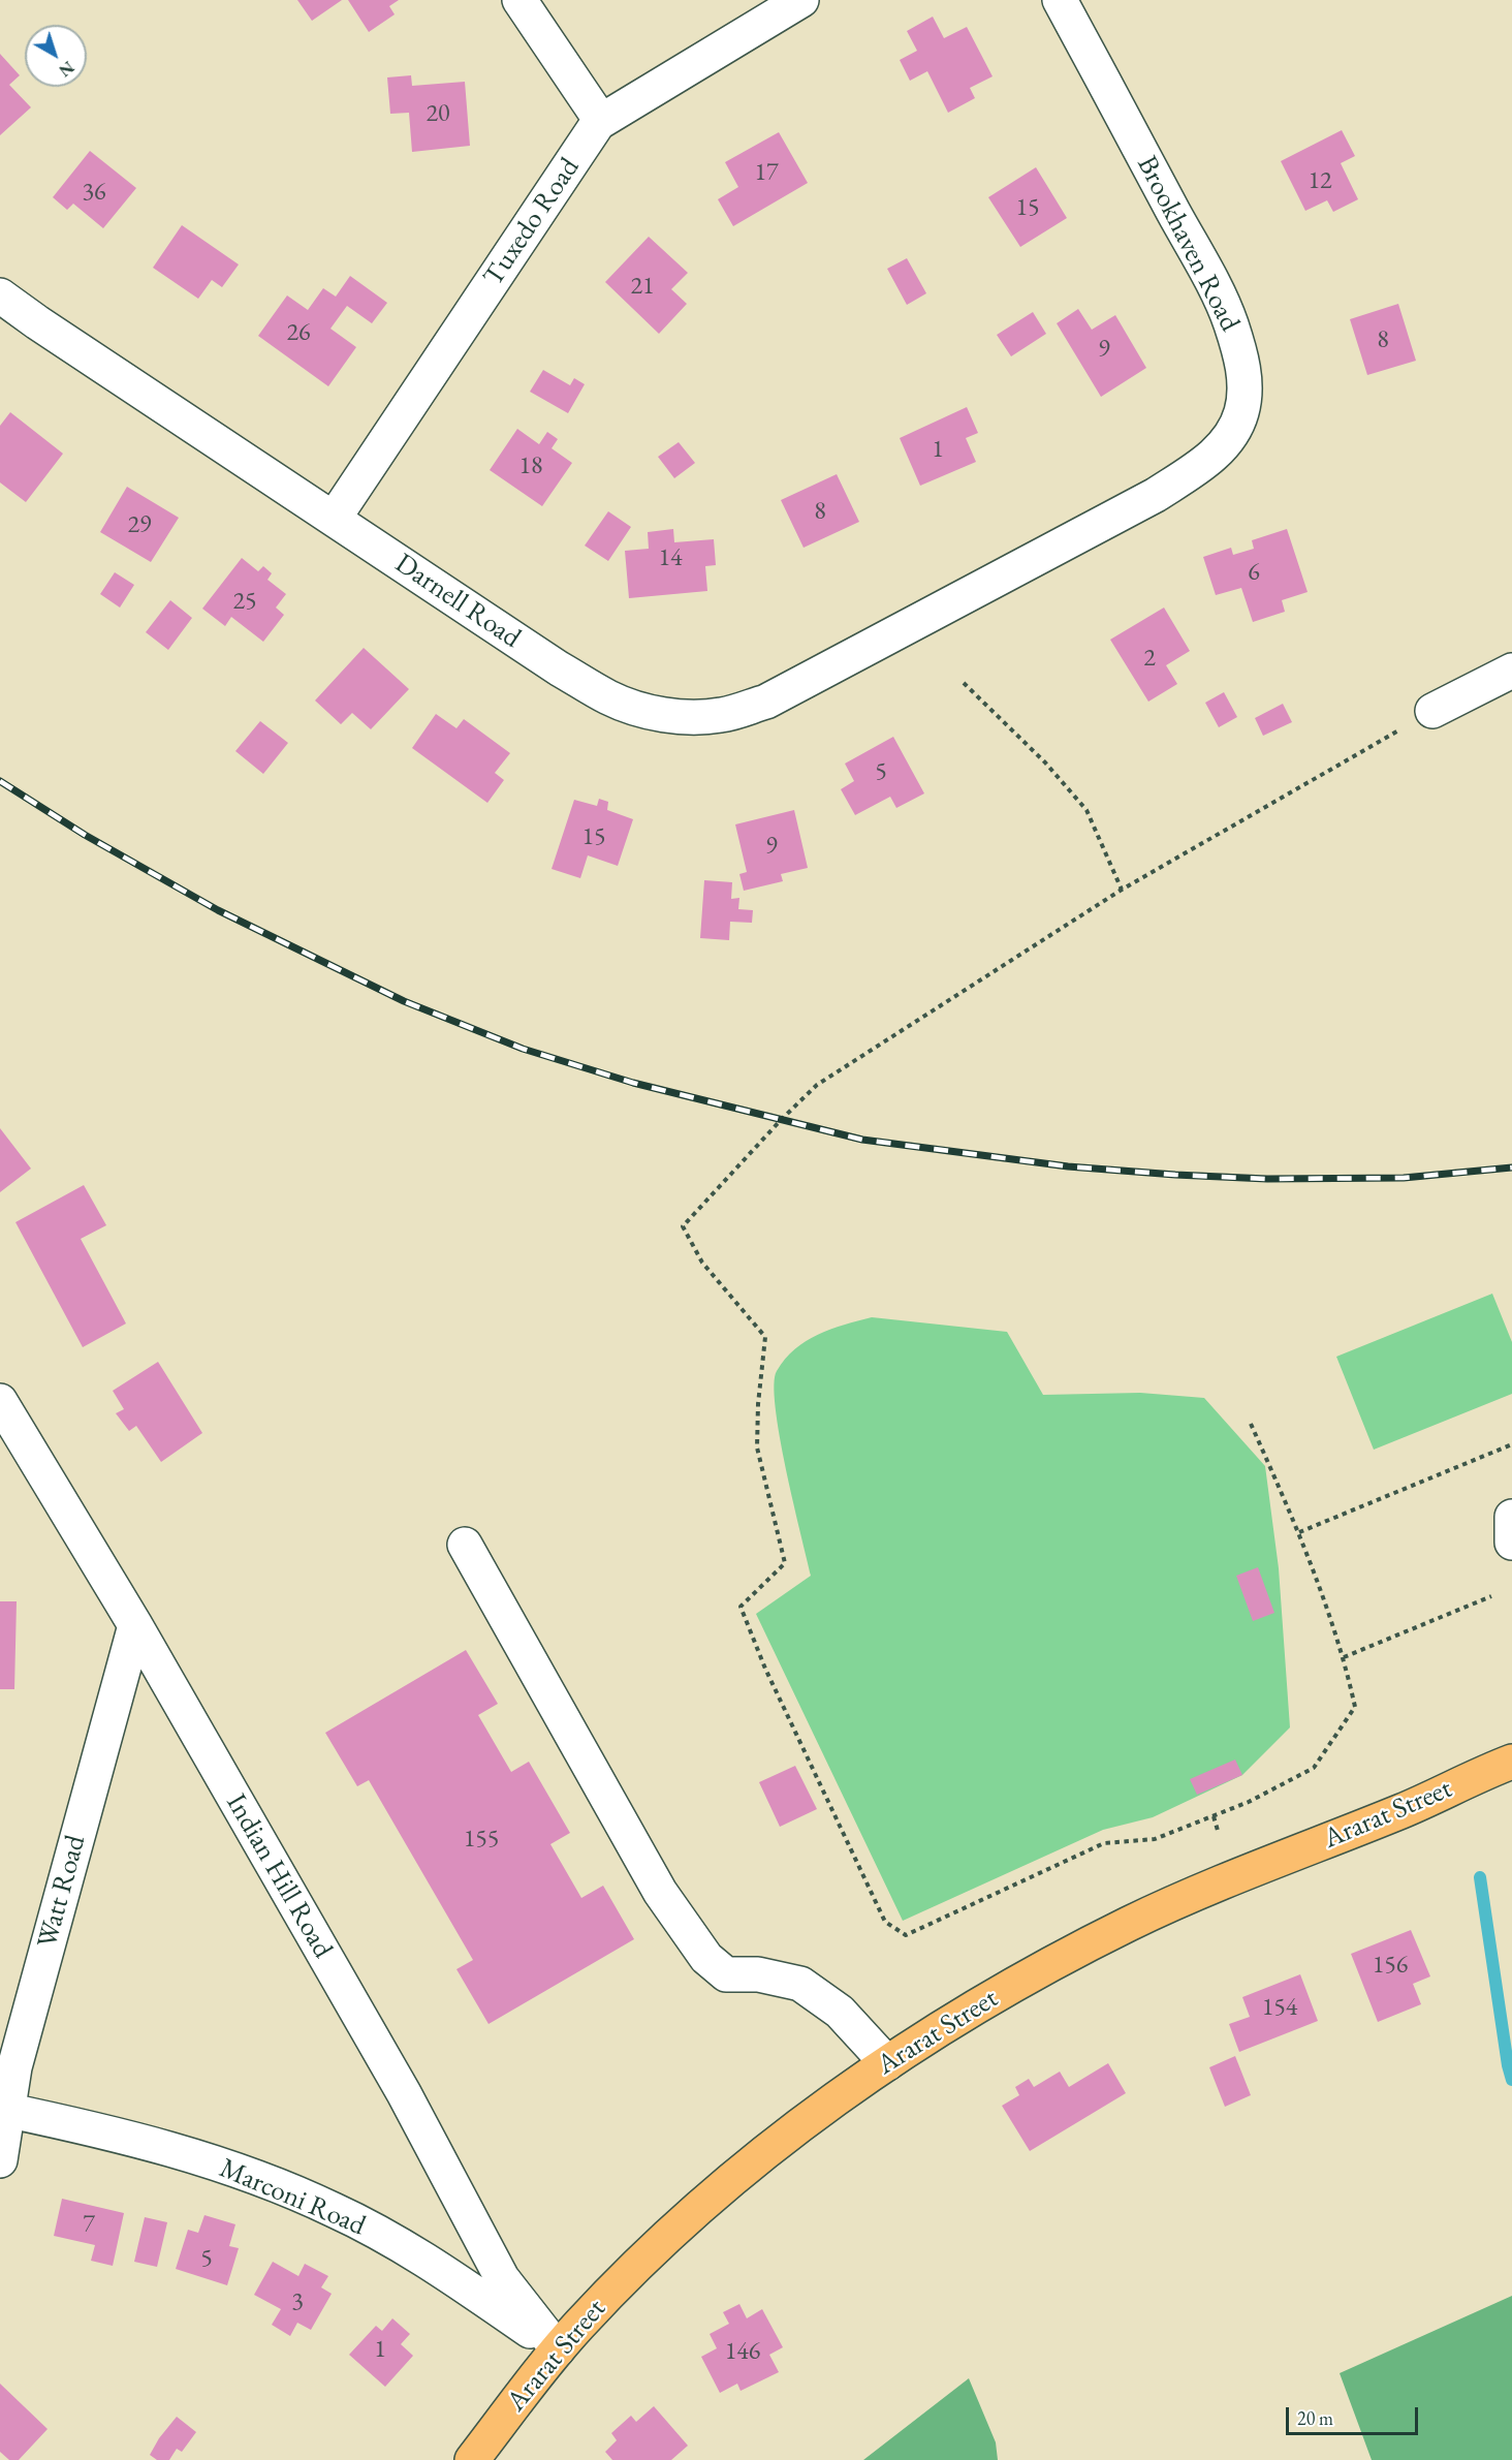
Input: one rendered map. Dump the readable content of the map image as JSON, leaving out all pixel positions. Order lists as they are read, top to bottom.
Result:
{
  "streets": {
    "main road": ["Ararat Street"],
    "street": [
      "Tuxedo Road",
      "Brookhaven Road",
      "Darnell Road",
      "Indian Hill Road",
      "Watt Road",
      "Marconi Road"
    ]
  },
  "crossings": [
    ["Tuxedo Road", "Darnell Road"],
    ["Brookhaven Road", "Darnell Road"],
    ["Ararat Street", "Indian Hill Road"],
    ["Ararat Street", "Marconi Road"],
    ["Indian Hill Road", "Watt Road"],
    ["Indian Hill Road", "Marconi Road"],
    ["Watt Road", "Marconi Road"]
  ],
  "house_numbers": [
    "20",
    "17",
    "12",
    "36",
    "15",
    "21",
    "26",
    "8",
    "9",
    "1",
    "18",
    "8",
    "29",
    "14",
    "6",
    "25",
    "2",
    "5",
    "15",
    "9",
    "155",
    "156",
    "154",
    "7",
    "5",
    "3",
    "1",
    "146"
  ],
  "scale_bar": "20 m",
  "north": "bottom right"
}
